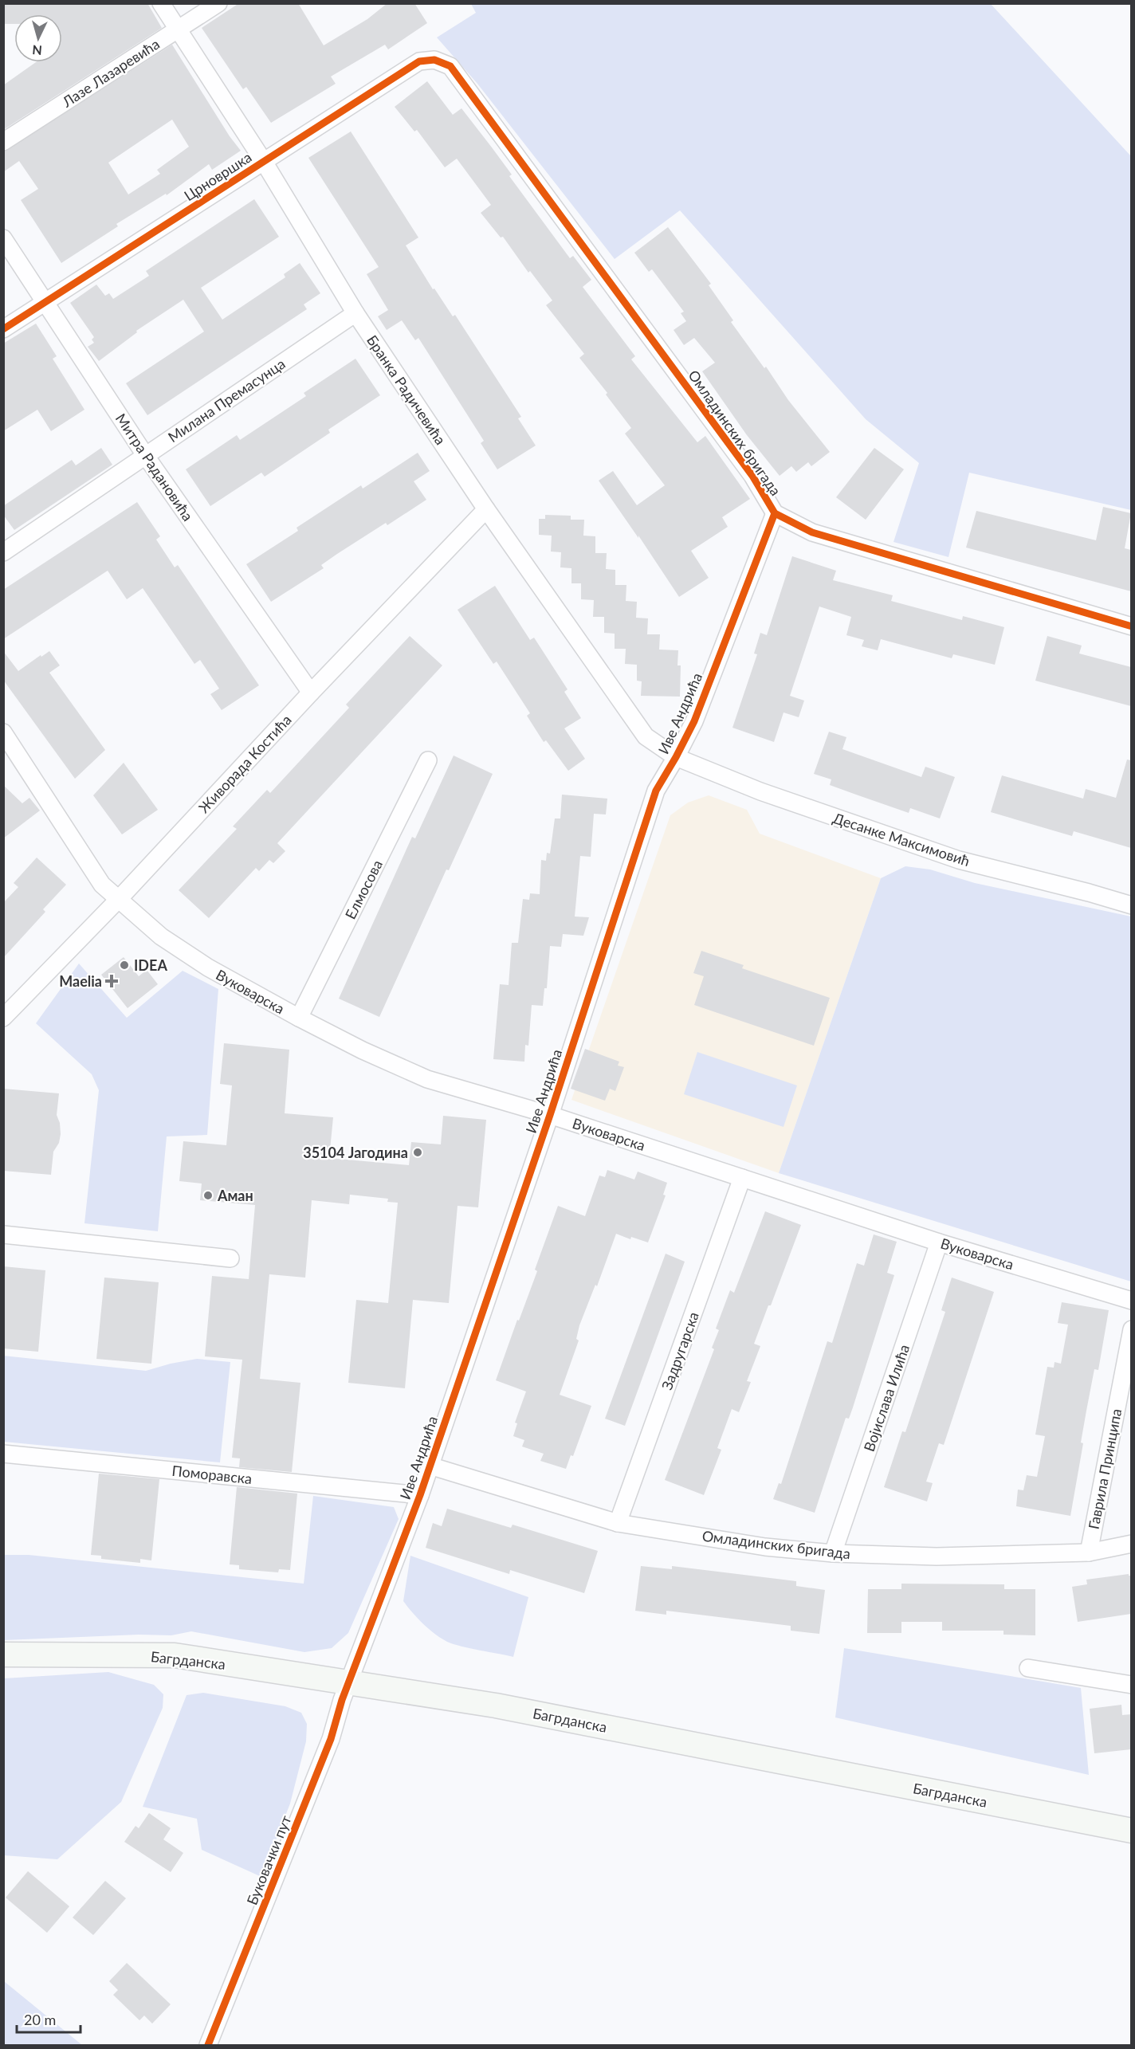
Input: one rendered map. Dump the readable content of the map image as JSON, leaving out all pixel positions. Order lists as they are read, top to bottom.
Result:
{
  "streets": {
    "main road": ["Багрданска"],
    "street": [
      "Лазе Лазаревића",
      "Црновршка",
      "Бранка Радичевића",
      "Милана Премасунца",
      "Омладинских бригада",
      "Митра Радановића",
      "Иве Андрића",
      "Живорада Костића",
      "Десанке Максимовић",
      "Елмосова",
      "Вуковарска",
      "Задругарска",
      "Војислава Илића",
      "Гаврила Принципа",
      "Поморавска",
      "Буковачки пут"
    ]
  },
  "crossings": [
    ["Лазе Лазаревића", "Бранка Радичевића"],
    ["Црновршка", "Бранка Радичевића"],
    ["Црновршка", "Омладинских бригада"],
    ["Црновршка", "Митра Радановића"],
    ["Бранка Радичевића", "Милана Премасунца"],
    ["Бранка Радичевића", "Иве Андрића"],
    ["Бранка Радичевића", "Живорада Костића"],
    ["Бранка Радичевића", "Десанке Максимовић"],
    ["Милана Премасунца", "Митра Радановића"],
    ["Омладинских бригада", "Иве Андрића"],
    ["Омладинских бригада", "Задругарска"],
    ["Омладинских бригада", "Војислава Илића"],
    ["Омладинских бригада", "Гаврила Принципа"],
    ["Митра Радановића", "Живорада Костића"],
    ["Иве Андрића", "Десанке Максимовић"],
    ["Иве Андрића", "Вуковарска"],
    ["Иве Андрића", "Поморавска"],
    ["Иве Андрића", "Багрданска"],
    ["Иве Андрића", "Буковачки пут"],
    ["Живорада Костића", "Вуковарска"],
    ["Елмосова", "Вуковарска"],
    ["Вуковарска", "Задругарска"],
    ["Вуковарска", "Војислава Илића"],
    ["Багрданска", "Буковачки пут"]
  ],
  "places": {
    "other": ["IDEA", "35104 Јагодина", "Аман"],
    "health": ["Maelia"]
  },
  "scale_bar": "20 m",
  "north": "bottom"
}
